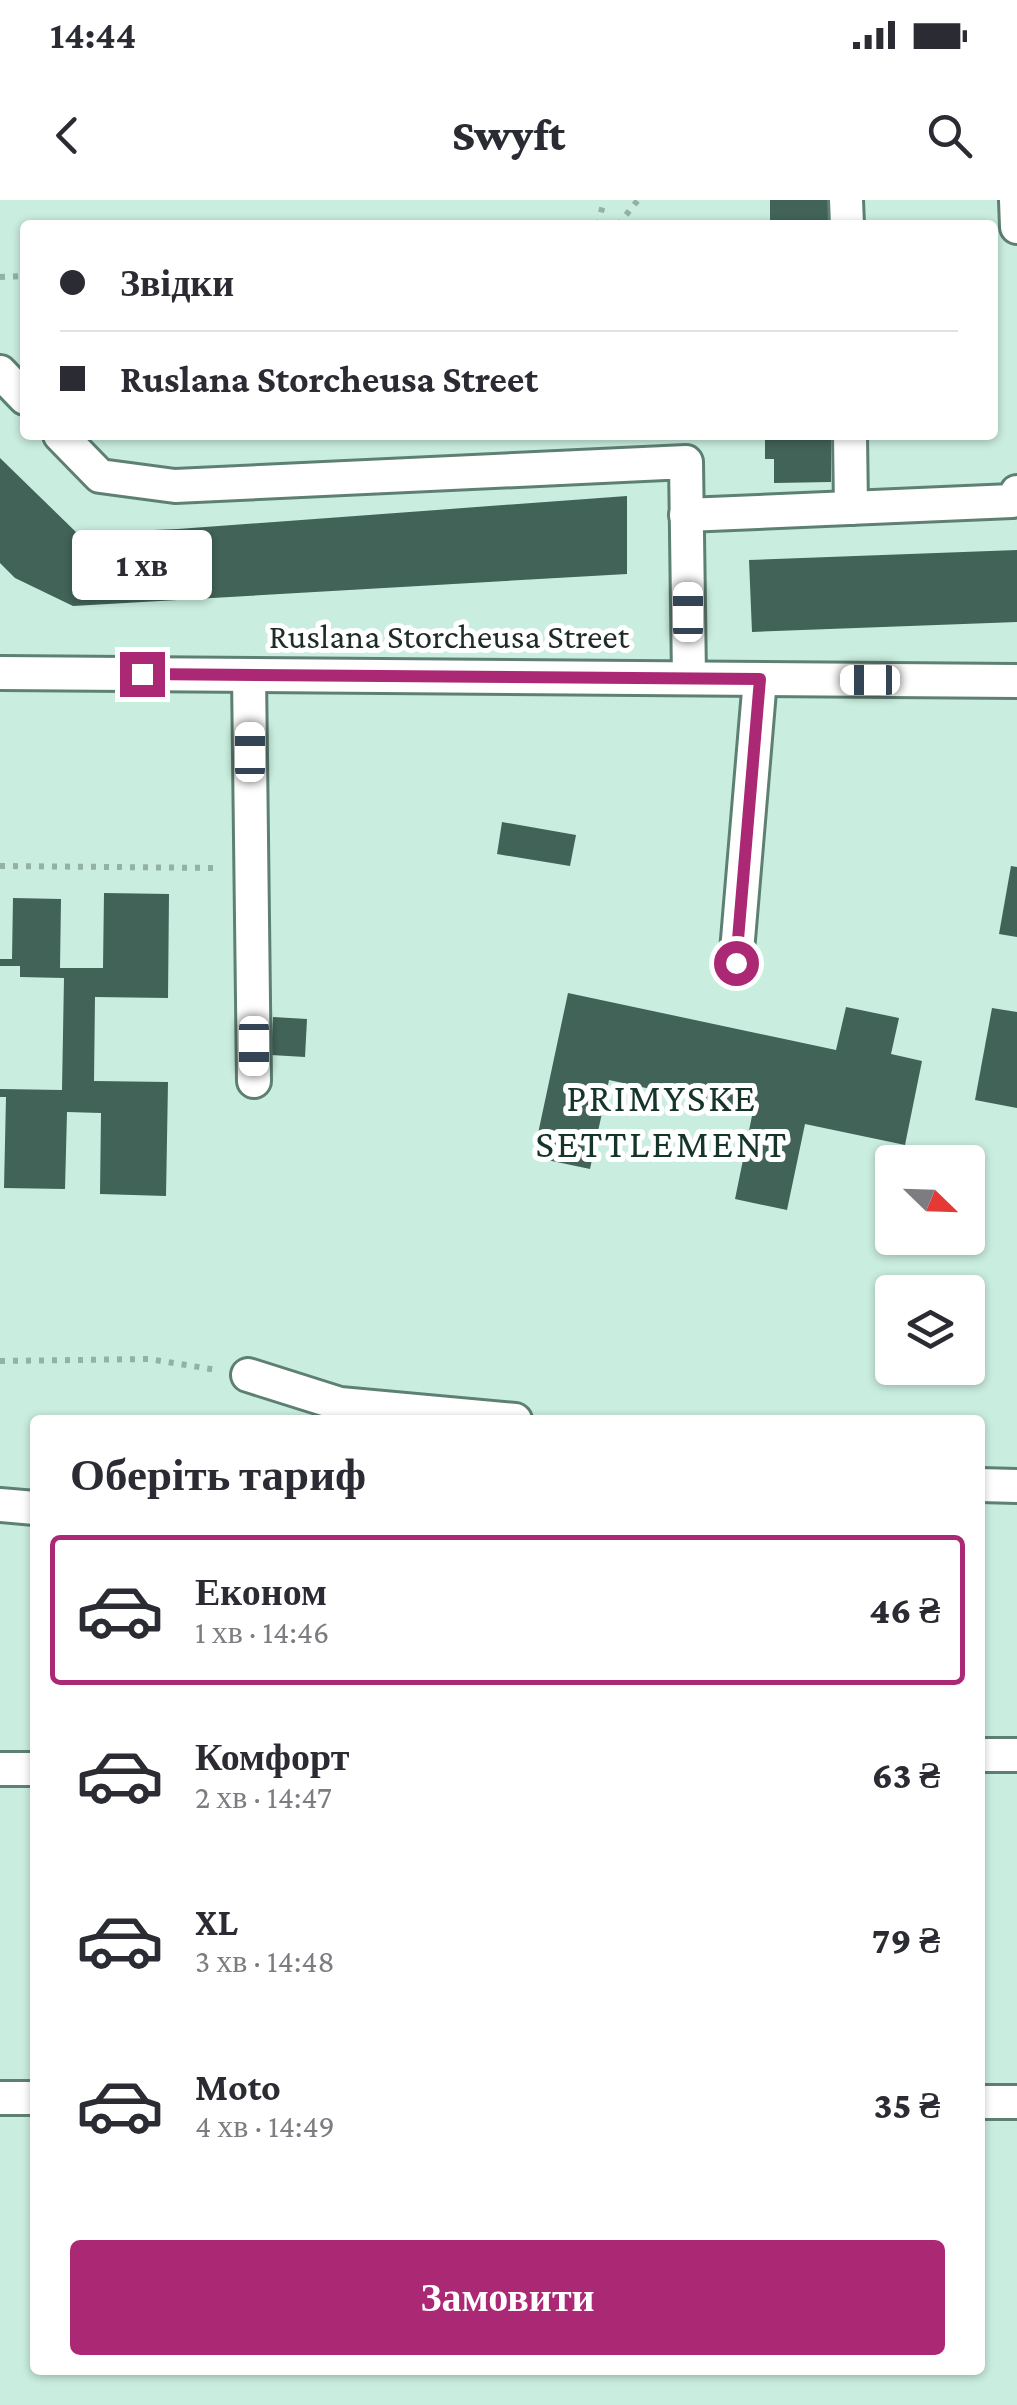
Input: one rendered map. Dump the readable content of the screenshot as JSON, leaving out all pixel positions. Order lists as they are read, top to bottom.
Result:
{
  "streets": {
    "street": ["Ruslana Storcheusa Street"]
  },
  "districts": ["PRIMYSKE SETTLEMENT"],
  "north": "bottom right",
  "page": {
    "status": "14:44",
    "header": "Swyft",
    "banner": ["Звідки", "Ruslana Storcheusa Street"],
    "bubble": "1 хв",
    "heading": "Оберіть тариф",
    "list": [
      {
        "name": "Економ",
        "note": "1 хв · 14:46",
        "value": "46 ₴"
      },
      {
        "name": "Комфорт",
        "note": "2 хв · 14:47",
        "value": "63 ₴"
      },
      {
        "name": "XL",
        "note": "3 хв · 14:48",
        "value": "79 ₴"
      },
      {
        "name": "Moto",
        "note": "4 хв · 14:49",
        "value": "35 ₴"
      }
    ],
    "buttons": "Замовити"
  }
}
